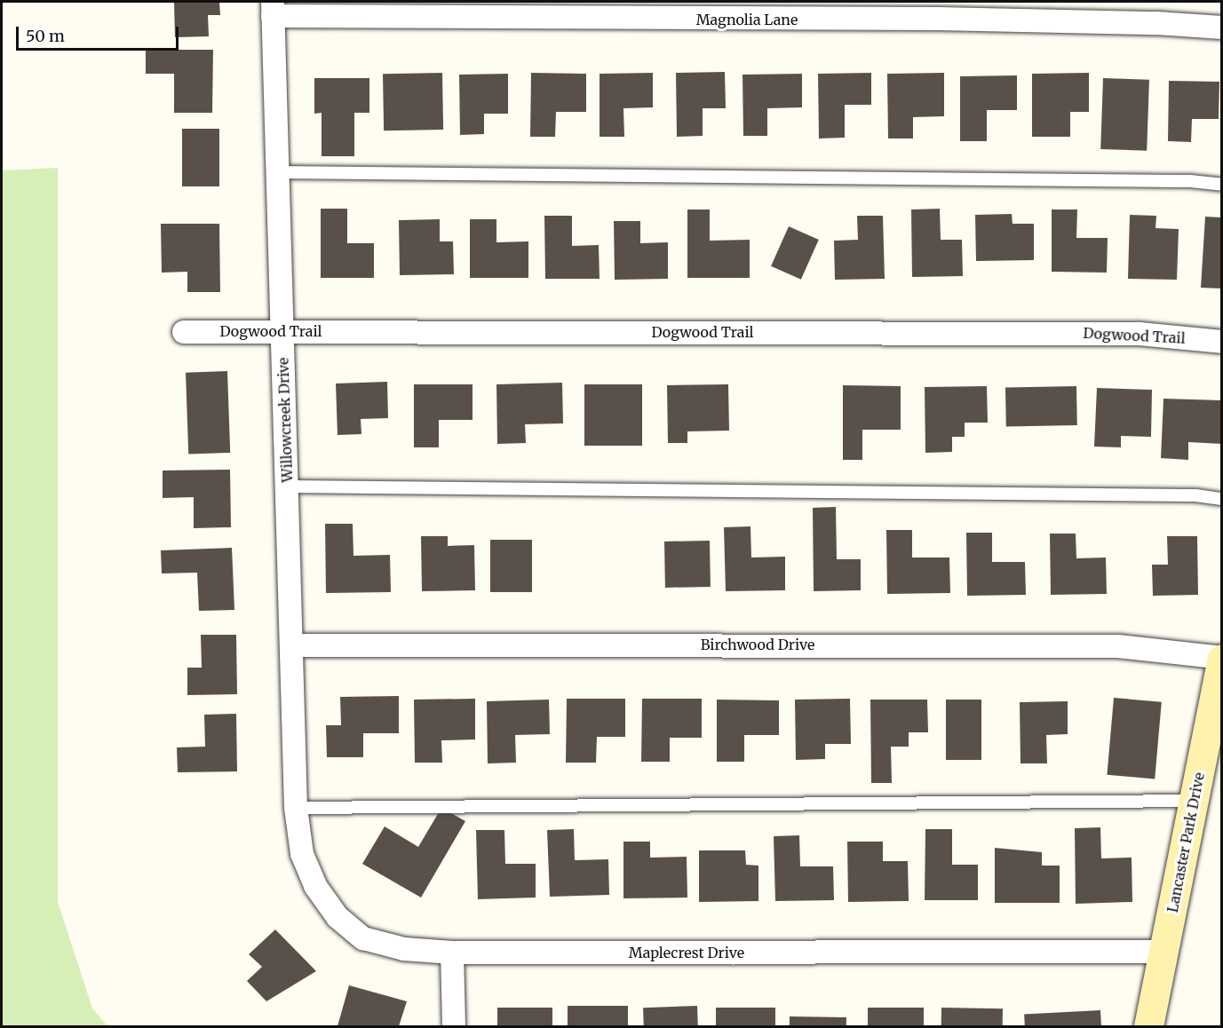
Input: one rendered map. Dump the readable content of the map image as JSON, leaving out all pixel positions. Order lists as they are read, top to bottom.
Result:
{
  "streets": {
    "street": [
      "Magnolia Lane",
      "Dogwood Trail",
      "Willowcreek Drive",
      "Birchwood Drive",
      "Lancaster Park Drive",
      "Maplecrest Drive"
    ]
  },
  "crossings": [
    ["Magnolia Lane", "Willowcreek Drive"],
    ["Dogwood Trail", "Willowcreek Drive"],
    ["Willowcreek Drive", "Birchwood Drive"],
    ["Willowcreek Drive", "Maplecrest Drive"],
    ["Birchwood Drive", "Lancaster Park Drive"],
    ["Lancaster Park Drive", "Maplecrest Drive"]
  ],
  "scale_bar": "50 m"
}
